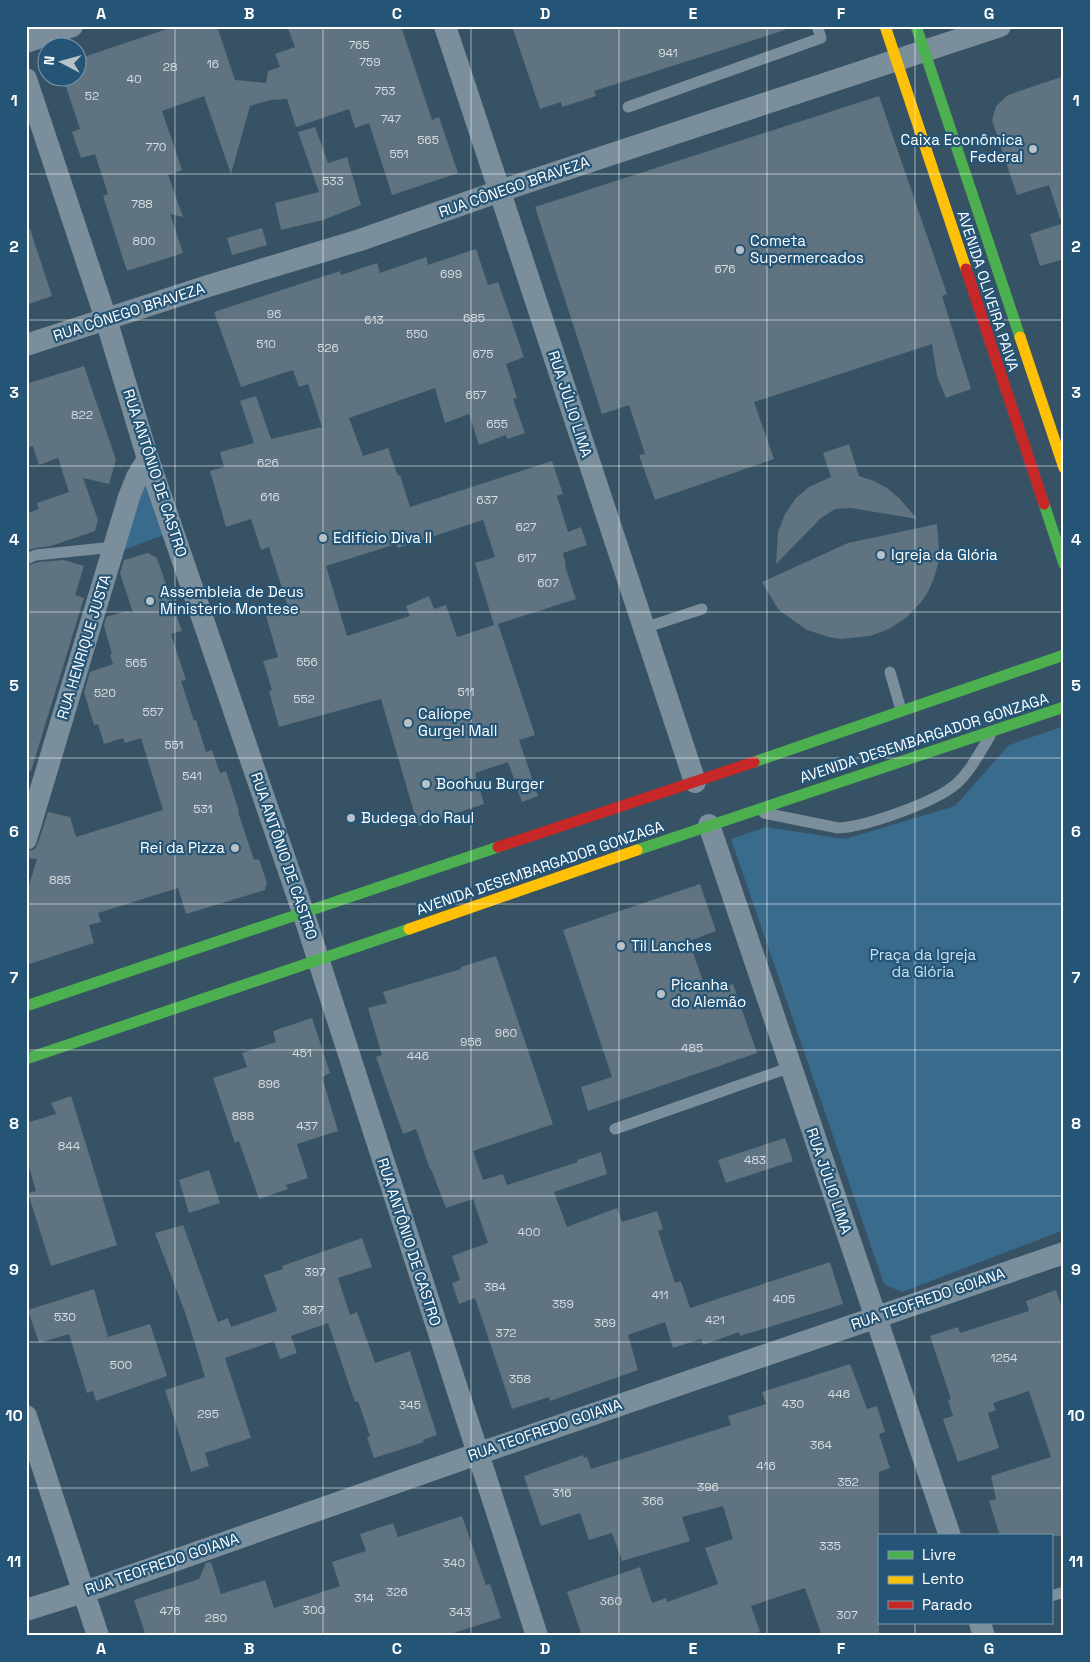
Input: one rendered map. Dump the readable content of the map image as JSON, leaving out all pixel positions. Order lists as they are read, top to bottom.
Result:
{
  "streets": {
    "main road": ["AVENIDA OLIVEIRA PAIVA", "AVENIDA DESEMBARGADOR GONZAGA"],
    "street": [
      "RUA CÔNEGO BRAVEZA",
      "RUA JÚLIO LIMA",
      "RUA ANTÔNIO DE CASTRO",
      "RUA HENRIQUE JUSTA",
      "RUA TEOFREDO GOIANA"
    ]
  },
  "crossings": [
    ["RUA CÔNEGO BRAVEZA", "AVENIDA OLIVEIRA PAIVA"],
    ["RUA CÔNEGO BRAVEZA", "RUA JÚLIO LIMA"],
    ["RUA CÔNEGO BRAVEZA", "RUA ANTÔNIO DE CASTRO"],
    ["RUA JÚLIO LIMA", "AVENIDA DESEMBARGADOR GONZAGA"],
    ["RUA JÚLIO LIMA", "RUA TEOFREDO GOIANA"],
    ["RUA ANTÔNIO DE CASTRO", "RUA HENRIQUE JUSTA"],
    ["RUA ANTÔNIO DE CASTRO", "AVENIDA DESEMBARGADOR GONZAGA"],
    ["RUA ANTÔNIO DE CASTRO", "RUA TEOFREDO GOIANA"]
  ],
  "parks": ["Praça da Igreja da Glória"],
  "places": [
    "Caixa Econômica Federal",
    "Cometa Supermercados",
    "Edifício Diva II",
    "Igreja da Glória",
    "Assembleia de Deus Ministerio Montese",
    "Calíope Gurgel Mall",
    "Boohuu Burger",
    "Budega do Raul",
    "Rei da Pizza",
    "Til Lanches",
    "Picanha do Alemão"
  ],
  "house_numbers": [
    "765",
    "941",
    "759",
    "16",
    "28",
    "40",
    "753",
    "52",
    "747",
    "565",
    "770",
    "551",
    "533",
    "788",
    "800",
    "676",
    "699",
    "96",
    "685",
    "613",
    "550",
    "510",
    "526",
    "675",
    "657",
    "822",
    "655",
    "626",
    "616",
    "637",
    "627",
    "617",
    "607",
    "556",
    "565",
    "511",
    "520",
    "552",
    "557",
    "551",
    "541",
    "531",
    "885",
    "960",
    "956",
    "485",
    "451",
    "446",
    "896",
    "888",
    "437",
    "844",
    "483",
    "400",
    "397",
    "384",
    "411",
    "405",
    "359",
    "387",
    "530",
    "421",
    "369",
    "372",
    "1254",
    "500",
    "358",
    "446",
    "430",
    "345",
    "295",
    "364",
    "416",
    "352",
    "396",
    "316",
    "366",
    "335",
    "340",
    "326",
    "314",
    "360",
    "300",
    "476",
    "343",
    "307",
    "280"
  ],
  "legend": ["Livre", "Lento", "Parado"],
  "north": "left",
  "grid": {
    "columns": [
      "A",
      "B",
      "C",
      "D",
      "E",
      "F",
      "G"
    ],
    "rows": [
      "1",
      "2",
      "3",
      "4",
      "5",
      "6",
      "7",
      "8",
      "9",
      "10",
      "11"
    ]
  }
}
